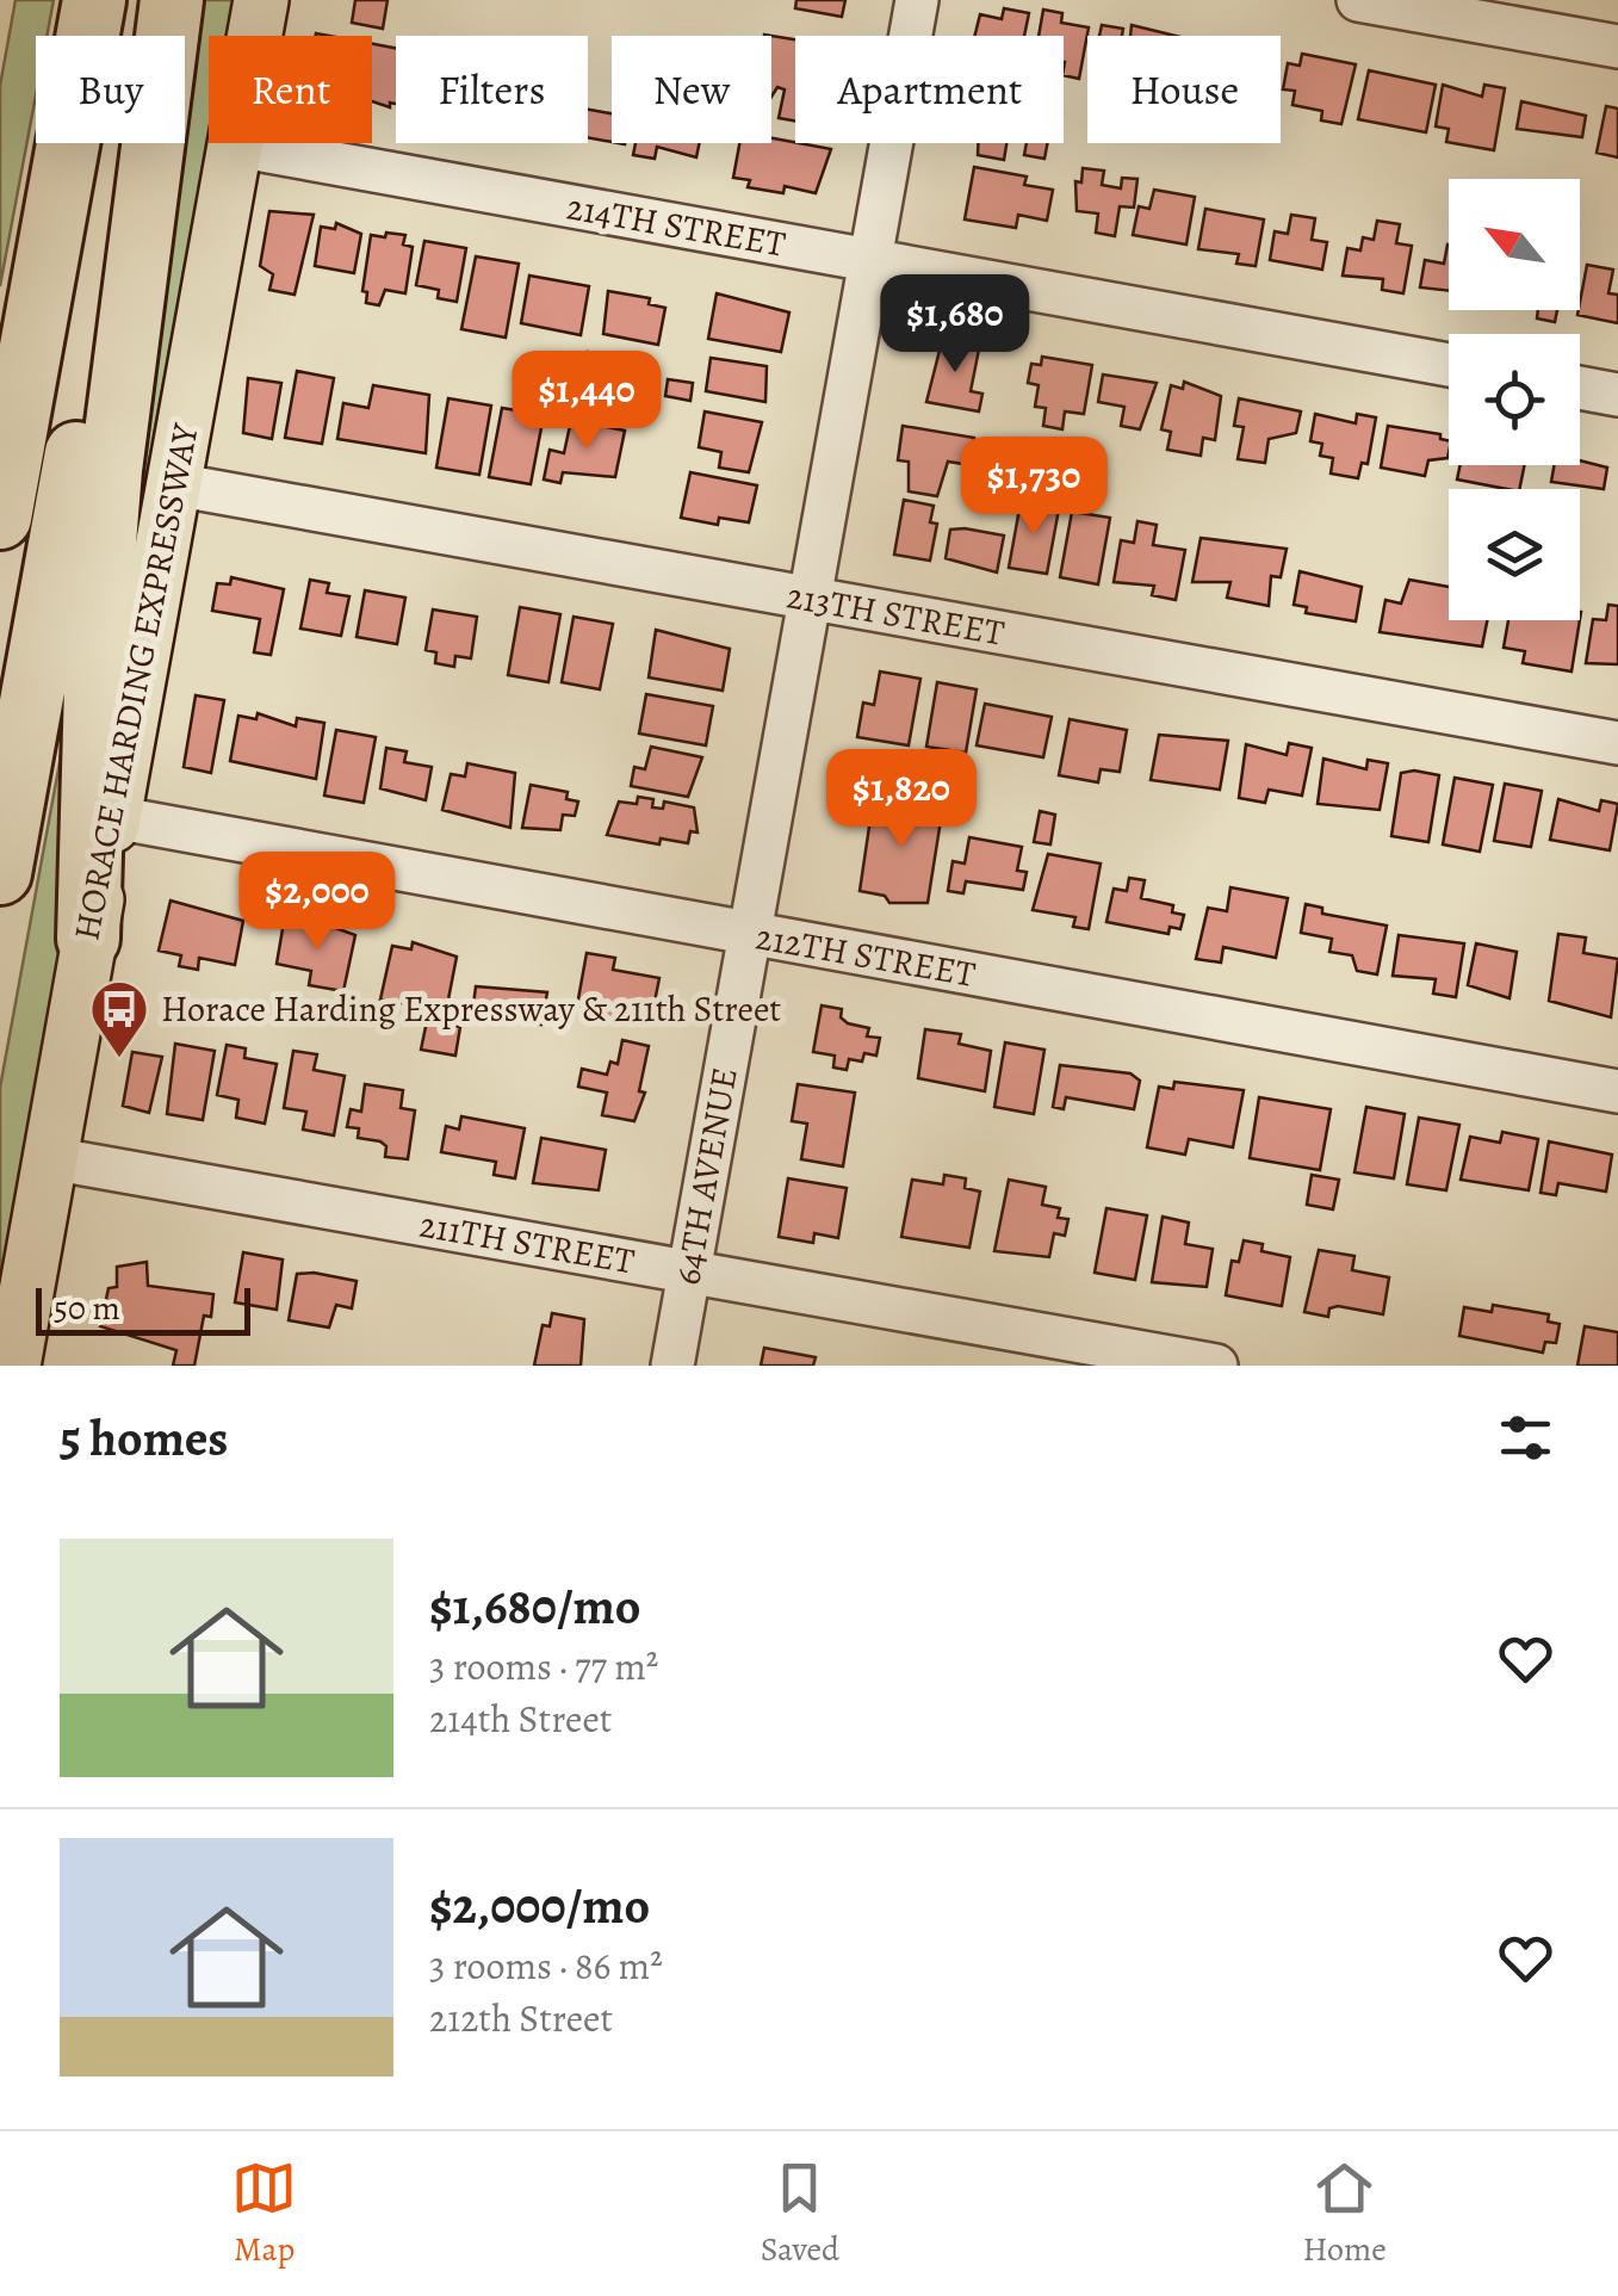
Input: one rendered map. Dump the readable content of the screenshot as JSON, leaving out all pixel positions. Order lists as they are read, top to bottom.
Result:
{
  "streets": {
    "main road": ["HORACE HARDING EXPRESSWAY"],
    "street": [
      "214TH STREET",
      "213TH STREET",
      "212TH STREET",
      "64TH AVENUE",
      "211TH STREET"
    ]
  },
  "crossings": [
    ["214TH STREET", "HORACE HARDING EXPRESSWAY"],
    ["214TH STREET", "64TH AVENUE"],
    ["213TH STREET", "HORACE HARDING EXPRESSWAY"],
    ["213TH STREET", "64TH AVENUE"],
    ["HORACE HARDING EXPRESSWAY", "212TH STREET"],
    ["HORACE HARDING EXPRESSWAY", "211TH STREET"],
    ["212TH STREET", "64TH AVENUE"],
    ["64TH AVENUE", "211TH STREET"]
  ],
  "places": {
    "bus stop": ["Horace Harding Expressway & 211th Street"]
  },
  "scale_bar": "50 m",
  "north": "top left",
  "page": {
    "chip": [
      "Buy",
      "Rent",
      "Filters",
      "New",
      "Apartment",
      "House"
    ],
    "price": [
      "$1,680",
      "$1,440",
      "$1,730",
      "$1,820",
      "$2,000"
    ],
    "scale": "50 m",
    "heading": "5 homes",
    "list": [
      {
        "name": "$1,680/mo",
        "note": "3 rooms · 77 m² · 214th Street"
      },
      {
        "name": "$2,000/mo",
        "note": "3 rooms · 86 m² · 212th Street"
      }
    ],
    "tabs": ["Map", "Saved", "Home"]
  }
}
